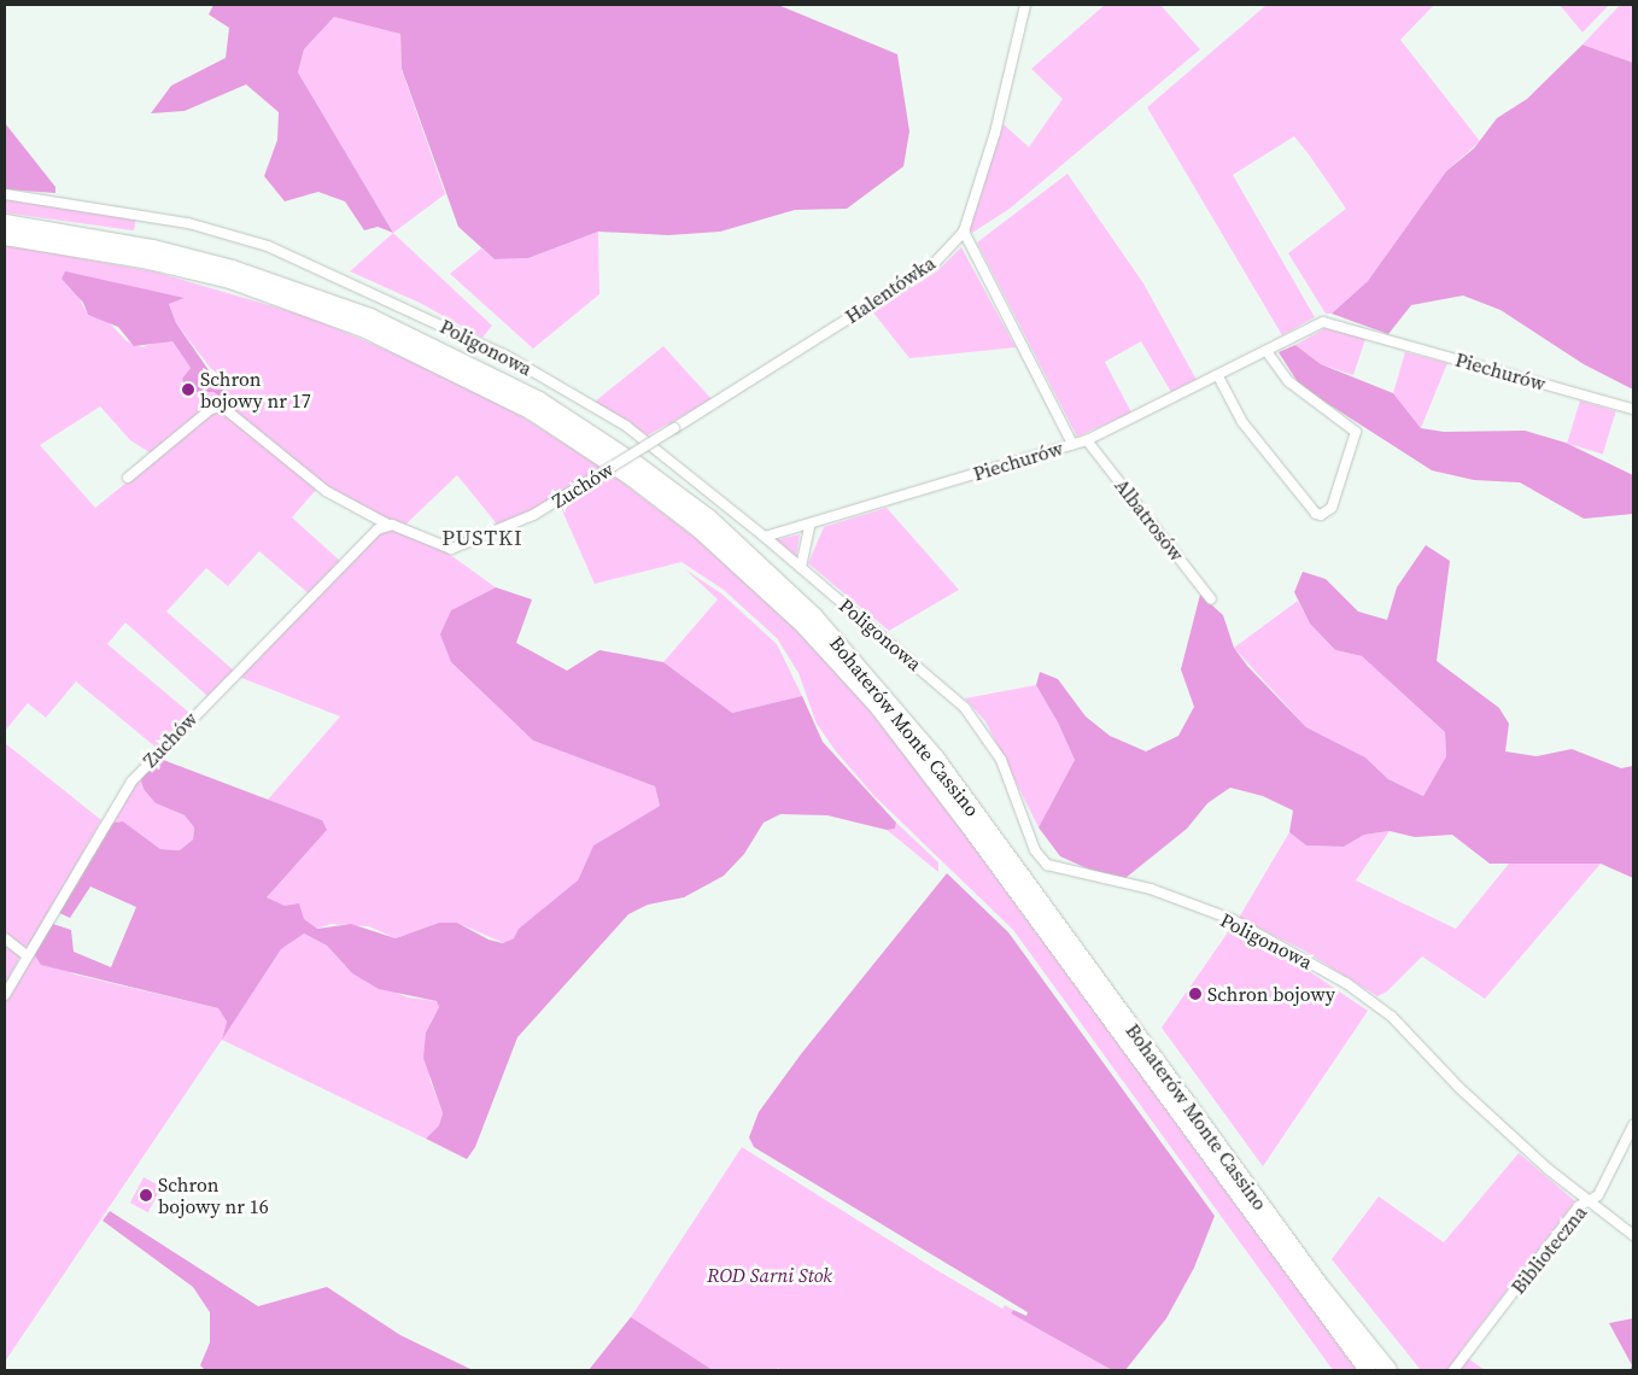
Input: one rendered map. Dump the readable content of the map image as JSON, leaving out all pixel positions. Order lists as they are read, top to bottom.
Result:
{
  "streets": {
    "highway": ["Bohaterów Monte Cassino"],
    "street": [
      "Halentówka",
      "Poligonowa",
      "Piechurów",
      "Zuchów",
      "Albatrosów",
      "Biblioteczna"
    ]
  },
  "crossings": [
    ["Halentówka", "Zuchów"],
    ["Poligonowa", "Piechurów"],
    ["Poligonowa", "Biblioteczna"],
    ["Piechurów", "Albatrosów"]
  ],
  "districts": ["PUSTKI"],
  "parks": ["ROD Sarni Stok"],
  "places": ["Schron bojowy nr 17", "Schron bojowy", "Schron bojowy nr 16"]
}
